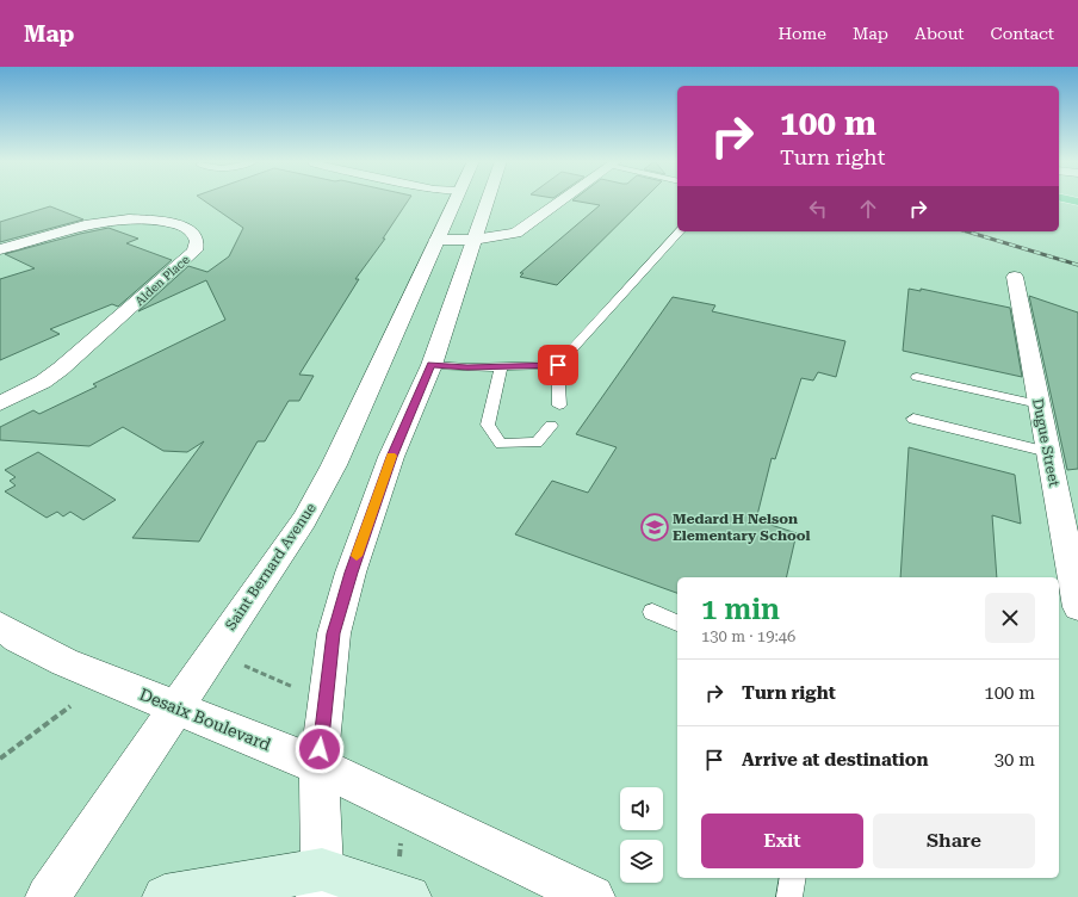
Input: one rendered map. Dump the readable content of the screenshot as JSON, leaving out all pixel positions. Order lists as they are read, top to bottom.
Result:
{
  "streets": {
    "street": [
      "Alden Place",
      "Dugue Street",
      "Saint Bernard Avenue",
      "Desaix Boulevard"
    ]
  },
  "crossings": [
    ["Saint Bernard Avenue", "Desaix Boulevard"]
  ],
  "places": {
    "school or university": ["Medard H Nelson Elementary School"]
  },
  "page": {
    "header": "Map",
    "nav": [
      "Home",
      "Map",
      "About",
      "Contact"
    ],
    "turn": ["100 m", "Turn right"],
    "heading": ["1 min", "130 m · 19:46"],
    "list": [
      {
        "name": "Turn right",
        "value": "100 m"
      },
      {
        "name": "Arrive at destination",
        "value": "30 m"
      }
    ],
    "buttons": ["Exit", "Share"]
  }
}
